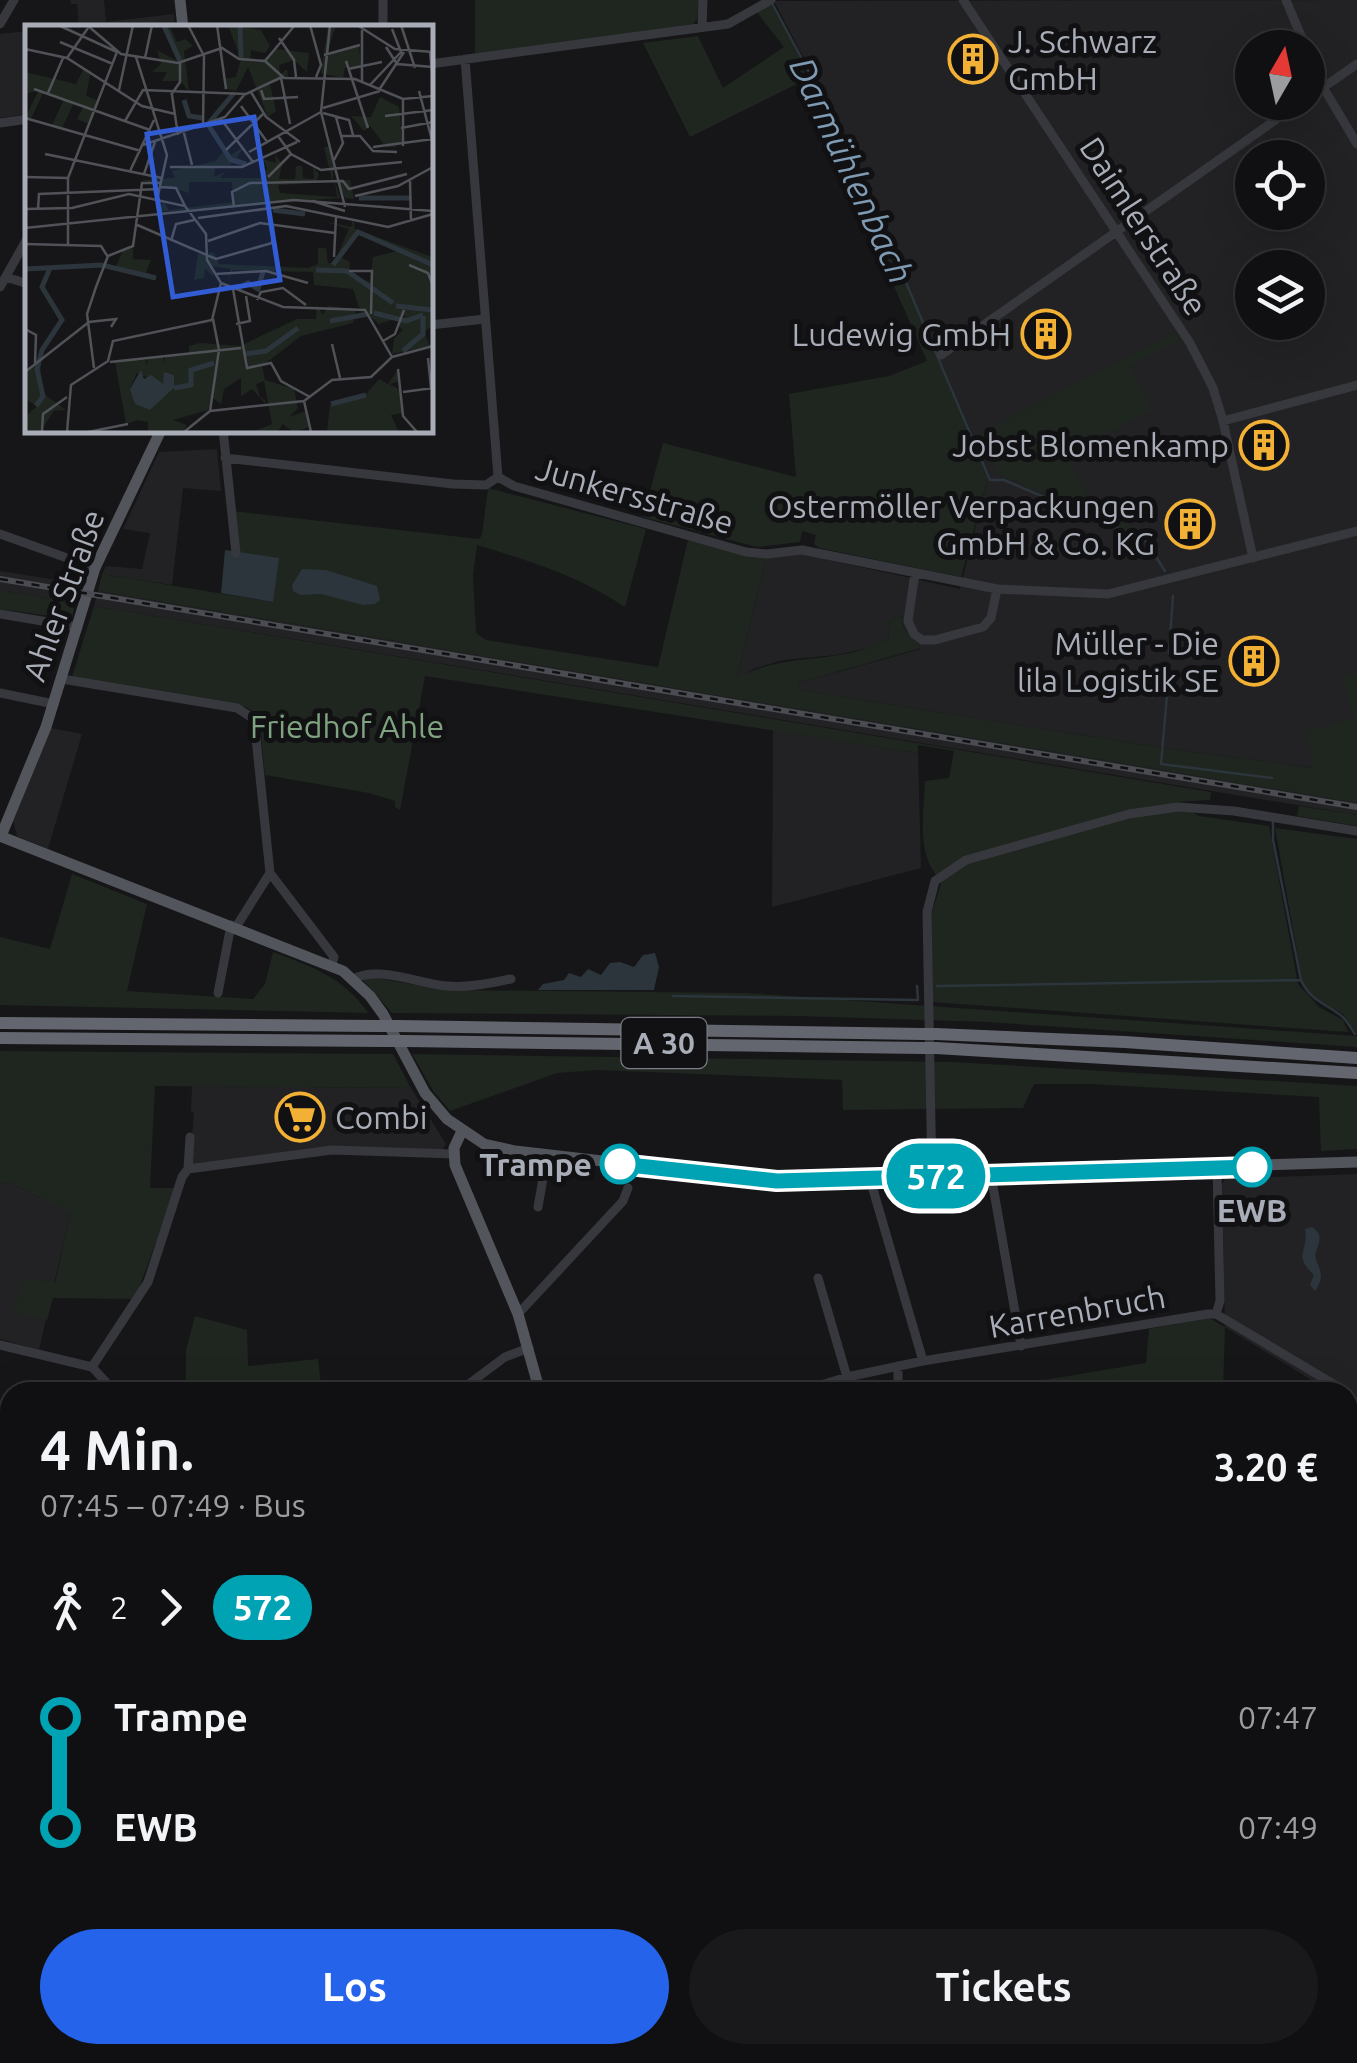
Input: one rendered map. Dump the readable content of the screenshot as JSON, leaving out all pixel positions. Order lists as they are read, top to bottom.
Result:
{
  "streets": {
    "highway": ["A 30"],
    "main road": ["Ahler Straße"],
    "street": ["Daimlerstraße", "Junkersstraße", "Karrenbruch"]
  },
  "crossings": [
    ["Daimlerstraße", "Junkersstraße"]
  ],
  "water": ["Darmühlenbach"],
  "parks": ["Friedhof Ahle"],
  "places": {
    "building": [
      "J. Schwarz GmbH",
      "Ludewig GmbH",
      "Jobst Blomenkamp",
      "Ostermöller Verpackungen GmbH & Co. KG",
      "Müller - Die lila Logistik SE"
    ],
    "supermarket": ["Combi"],
    "other": ["Trampe", "EWB"]
  },
  "lines": ["bus line 572"],
  "north": "top",
  "page": {
    "on_map": "572",
    "heading": ["4 Min.", "07:45 – 07:49 · Bus", "3.20 €"],
    "legs": ["2", "572"],
    "list": [
      {
        "name": "Trampe",
        "value": "07:47"
      },
      {
        "name": "EWB",
        "value": "07:49"
      }
    ],
    "buttons": ["Los", "Tickets"]
  }
}
